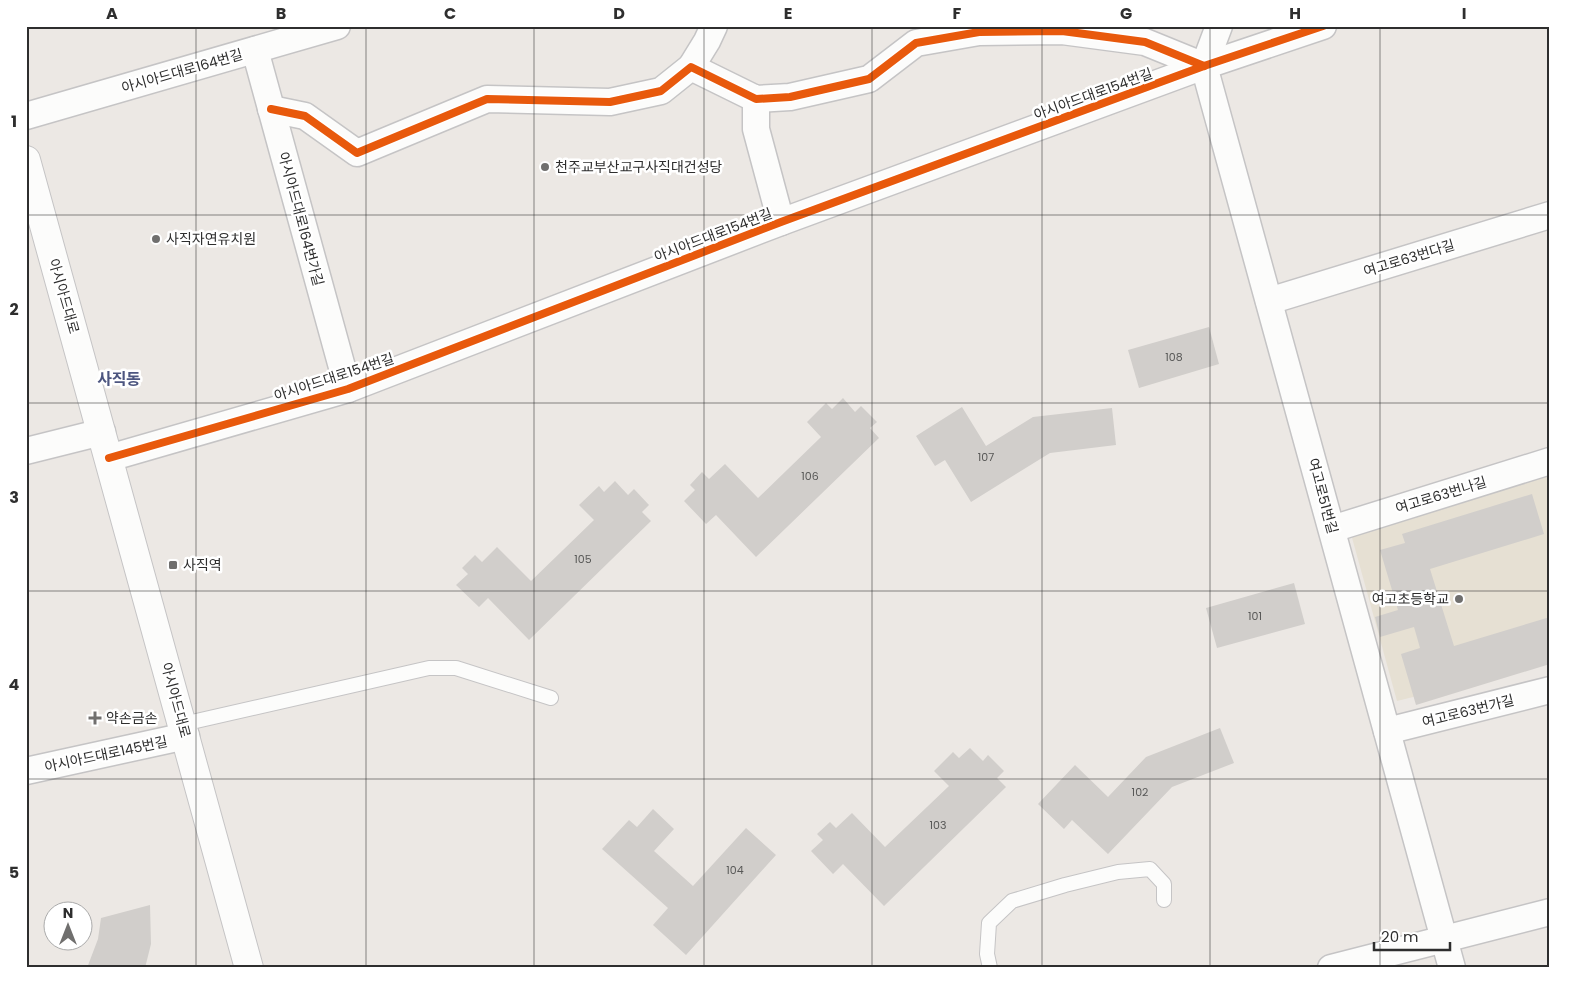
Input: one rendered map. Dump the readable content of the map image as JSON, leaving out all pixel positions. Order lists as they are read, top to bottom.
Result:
{
  "streets": {
    "main road": ["아시아드대로"],
    "street": [
      "아시아드대로164번길",
      "아시아드대로154번길",
      "아시아드대로164번가길",
      "여고로63번다길",
      "여고로63번나길",
      "여고로51번길",
      "여고로63번가길",
      "아시아드대로145번길"
    ]
  },
  "crossings": [
    ["아시아드대로164번길", "아시아드대로164번가길"],
    ["아시아드대로154번길", "아시아드대로164번가길"],
    ["아시아드대로154번길", "아시아드대로"],
    ["아시아드대로154번길", "여고로51번길"],
    ["여고로63번다길", "여고로51번길"],
    ["아시아드대로", "아시아드대로145번길"],
    ["여고로63번나길", "여고로51번길"],
    ["여고로51번길", "여고로63번가길"]
  ],
  "districts": ["사직동"],
  "places": {
    "other": ["천주교부산교구사직대건성당", "사직자연유치원", "여고초등학교"],
    "transit": ["사직역"],
    "health": ["약손금손"]
  },
  "house_numbers": [
    "108",
    "107",
    "106",
    "105",
    "101",
    "102",
    "103",
    "104"
  ],
  "scale_bar": "20 m",
  "north": "top",
  "grid": {
    "columns": [
      "A",
      "B",
      "C",
      "D",
      "E",
      "F",
      "G",
      "H",
      "I"
    ],
    "rows": [
      "1",
      "2",
      "3",
      "4",
      "5"
    ]
  }
}
